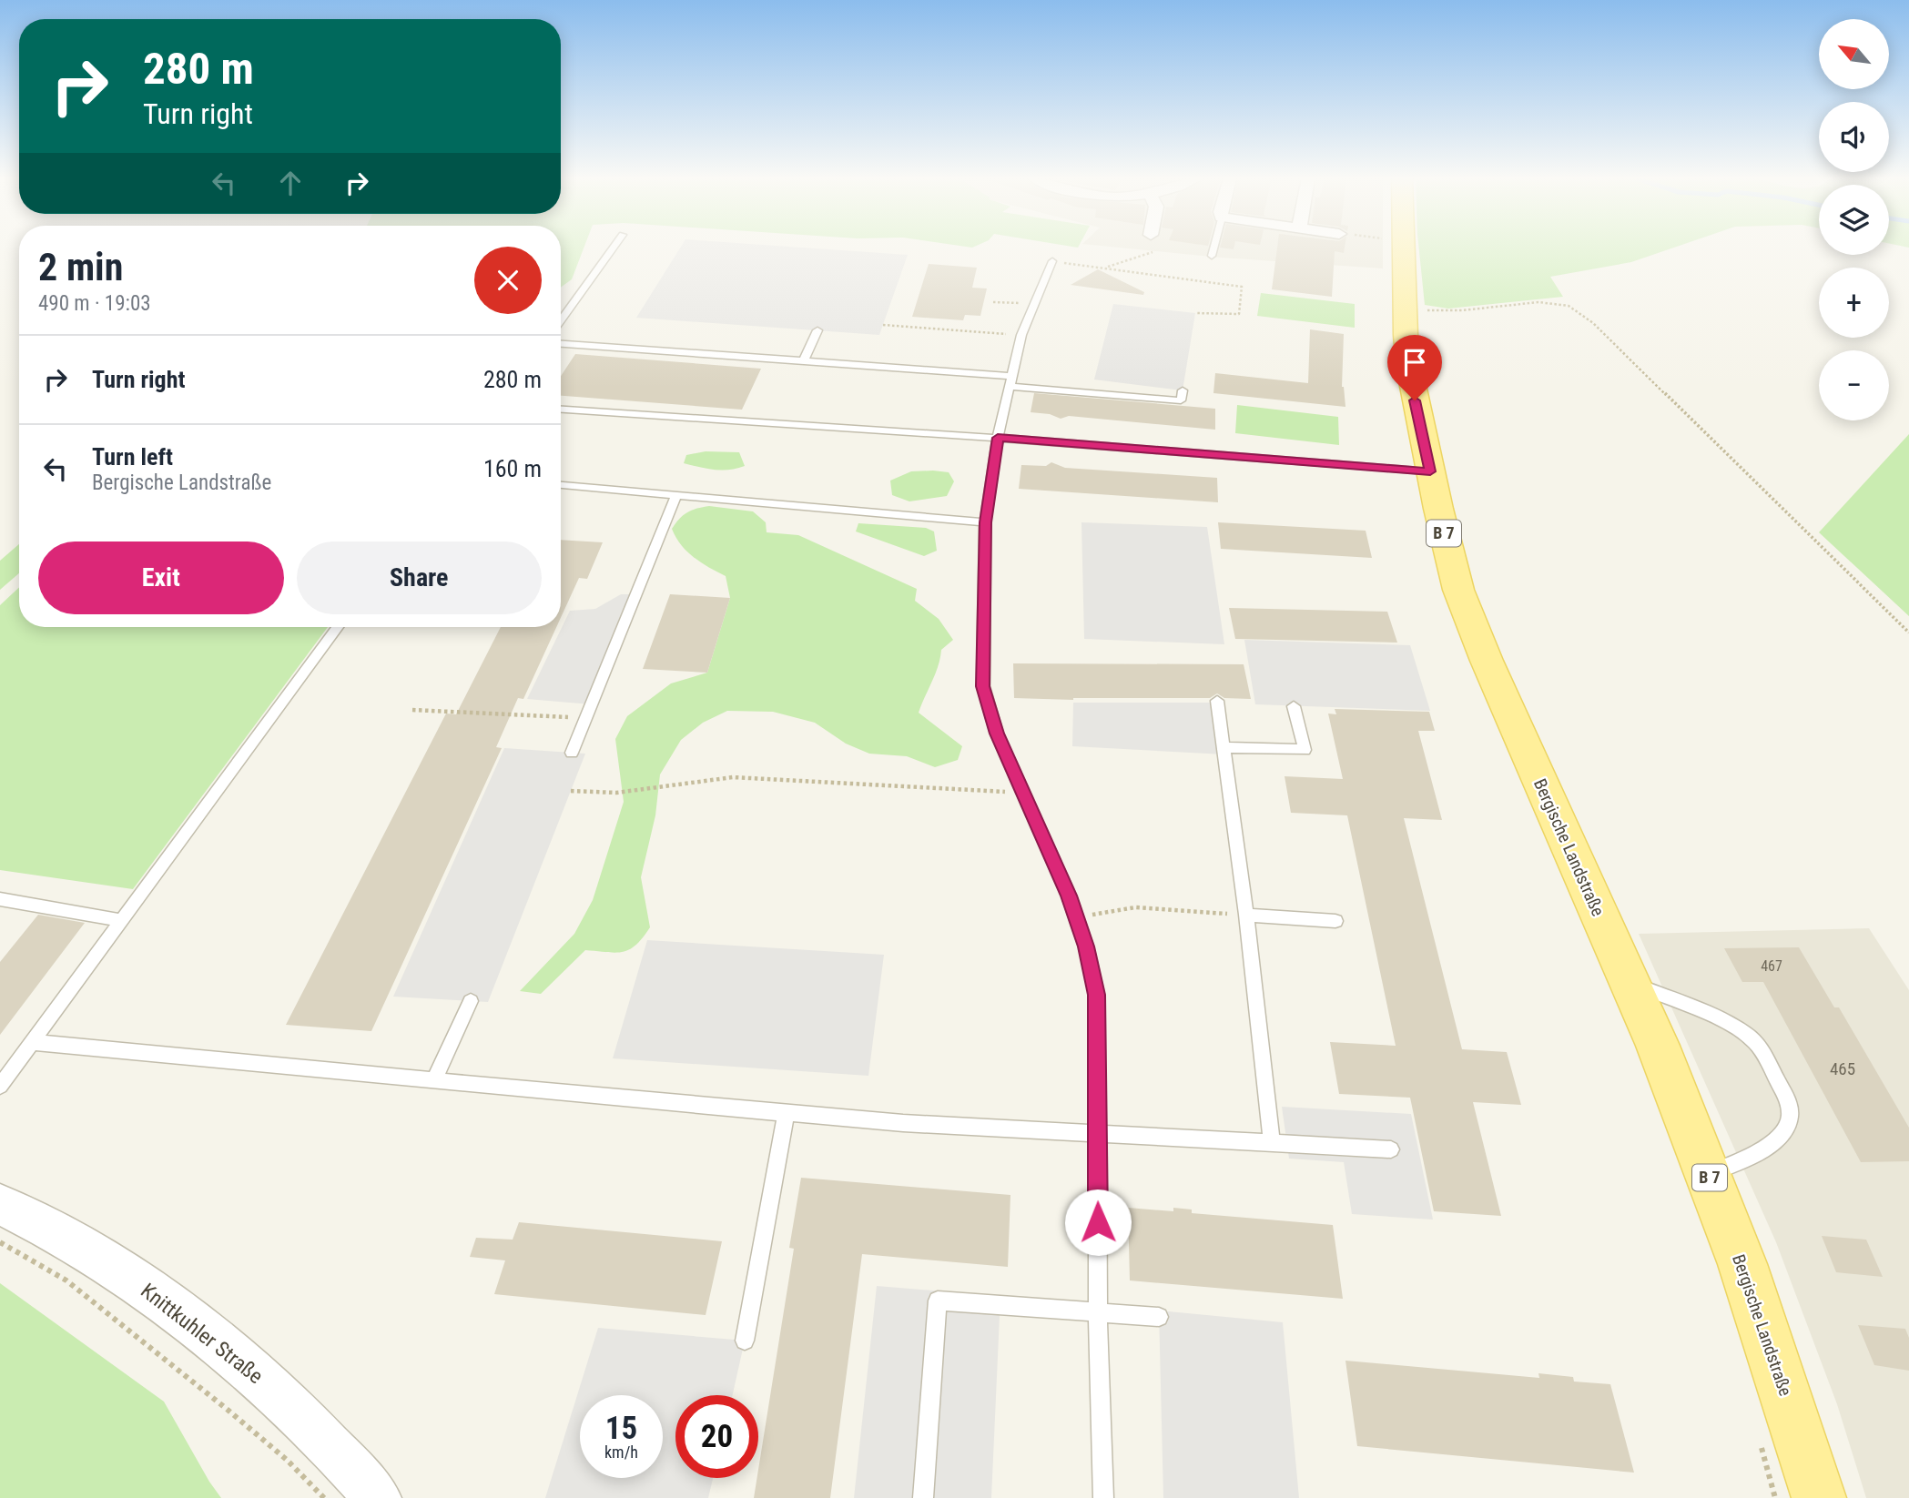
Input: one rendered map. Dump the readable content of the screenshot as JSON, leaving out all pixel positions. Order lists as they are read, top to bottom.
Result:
{
  "streets": {
    "main road": ["B 7", "Bergische Landstraße"],
    "street": ["Knittkuhler Straße"]
  },
  "house_numbers": ["467", "465"],
  "north": "top left",
  "page": {
    "map_buttons": ["+", "−"],
    "turn": ["280 m", "Turn right"],
    "heading": ["2 min", "490 m · 19:03"],
    "list": [
      {
        "name": "Turn right",
        "value": "280 m"
      },
      {
        "name": "Turn left",
        "note": "Bergische Landstraße",
        "value": "160 m"
      }
    ],
    "buttons": ["Exit", "Share"],
    "speed": "15 km/h",
    "limit": "20"
  }
}
